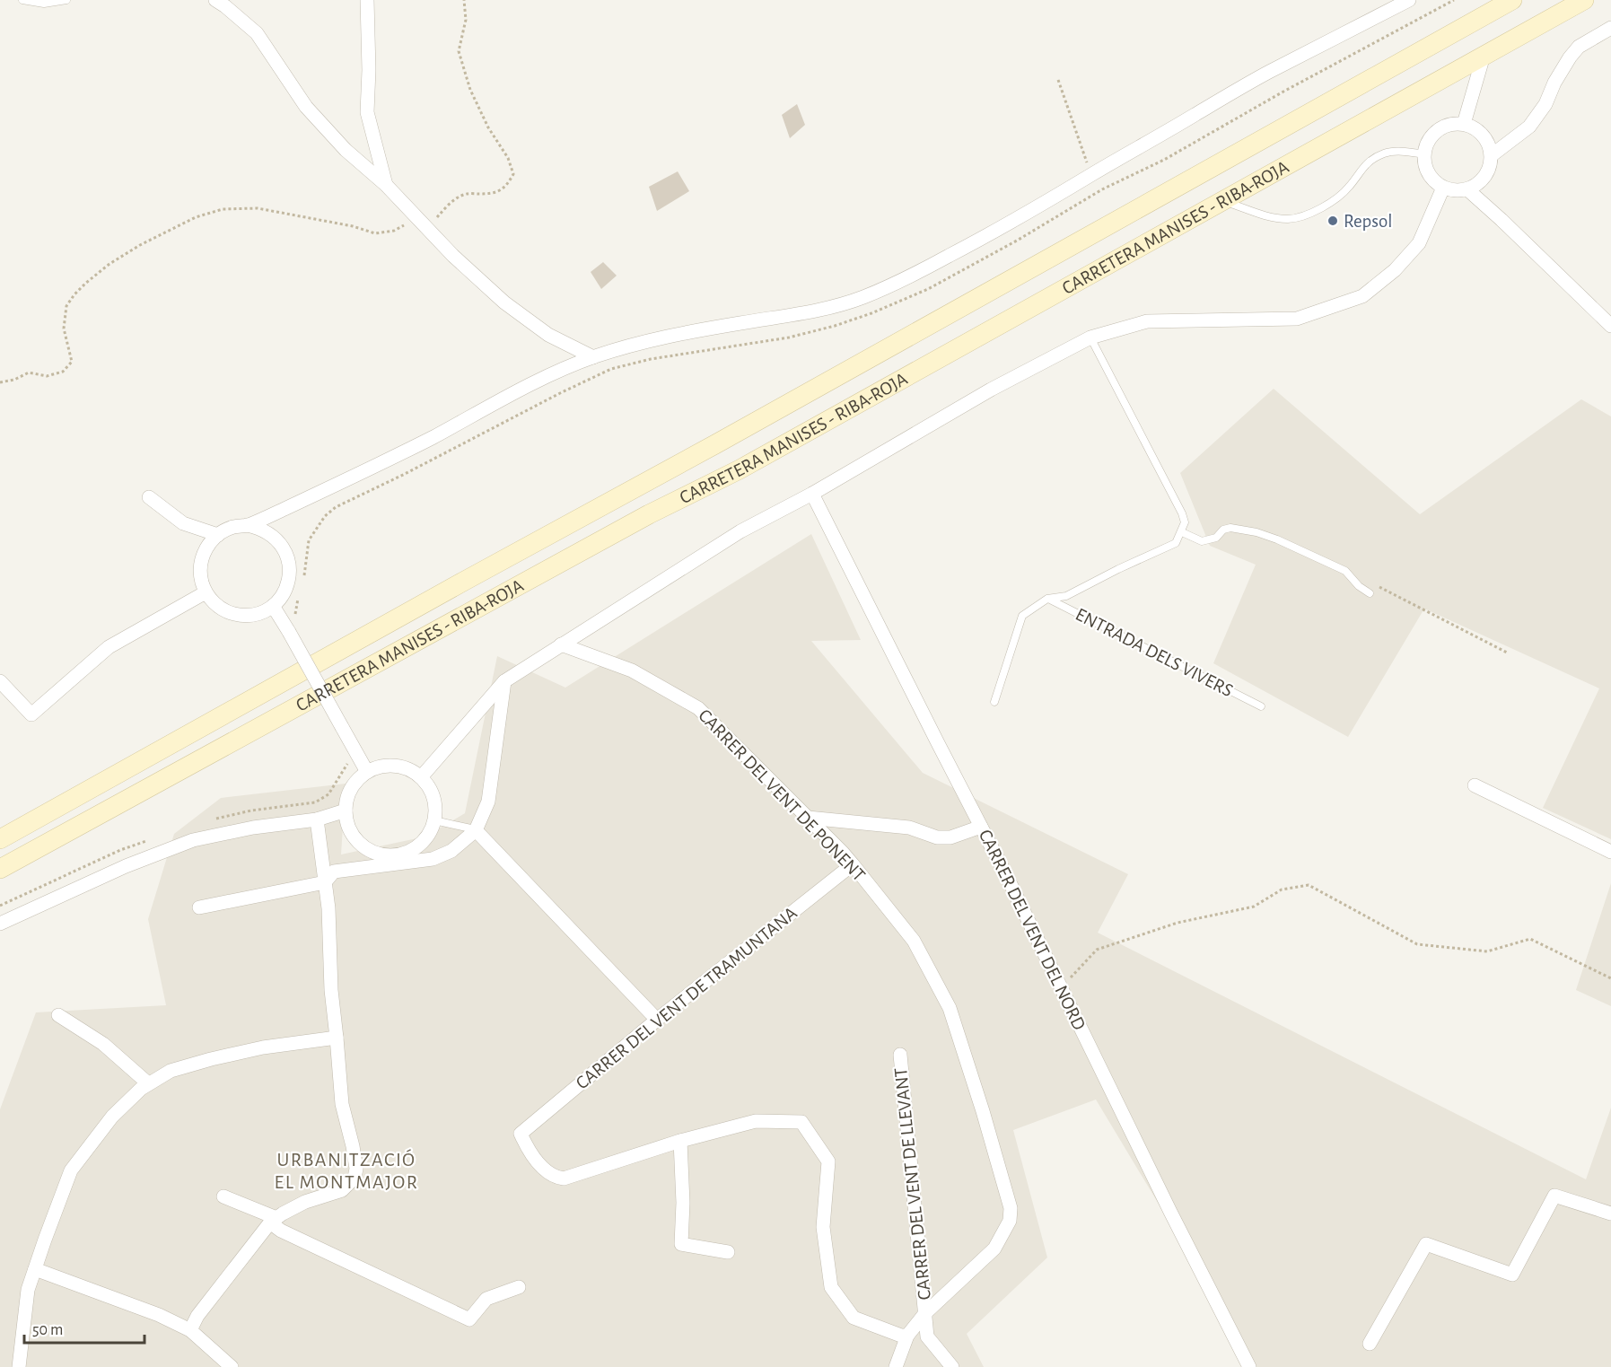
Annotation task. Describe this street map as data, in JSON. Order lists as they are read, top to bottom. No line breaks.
{"streets":{"main road":["CARRETERA MANISES - RIBA-ROJA"],"street":["CARRER DEL VENT DE PONENT","CARRER DEL VENT DEL NORD","CARRER DEL VENT DE TRAMUNTANA","CARRER DEL VENT DE LLEVANT"],"lane":["ENTRADA DELS VIVERS"]},"crossings":[["CARRER DEL VENT DE PONENT","CARRER DEL VENT DE TRAMUNTANA"],["CARRER DEL VENT DE PONENT","CARRER DEL VENT DE LLEVANT"]],"districts":["URBANITZACIÓ EL MONTMAJOR"],"places":["Repsol"],"scale_bar":"50 m"}
